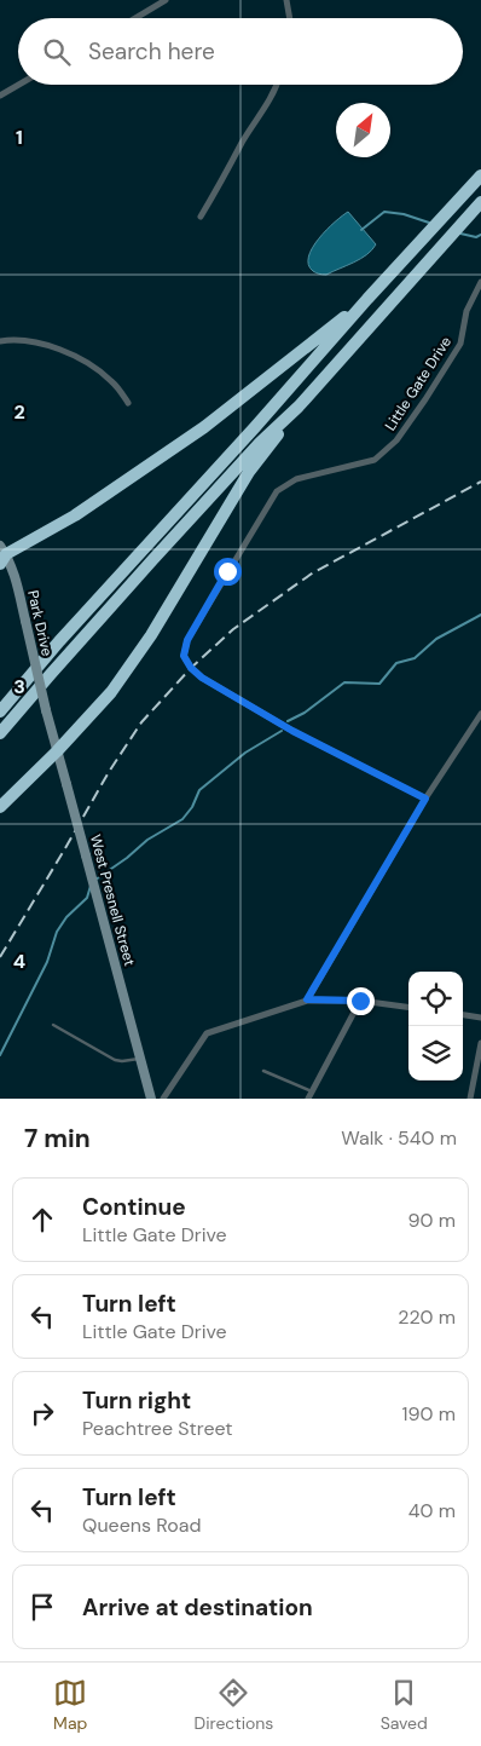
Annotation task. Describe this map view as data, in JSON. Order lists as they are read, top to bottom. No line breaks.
{"streets":{"main road":["Park Drive","West Presnell Street"],"street":["Little Gate Drive"]},"crossings":[["Park Drive","West Presnell Street"]],"north":"top right","page":{"search":"Search here","heading":["7 min","Walk · 540 m"],"list":[["Continue","Little Gate Drive","90 m"],["Turn left","Little Gate Drive","220 m"],["Turn right","Peachtree Street","190 m"],["Turn left","Queens Road","40 m"],"Arrive at destination"],"nav":["Map","Directions","Saved"]},"grid":{"rows":["1","2","3","4"]}}
